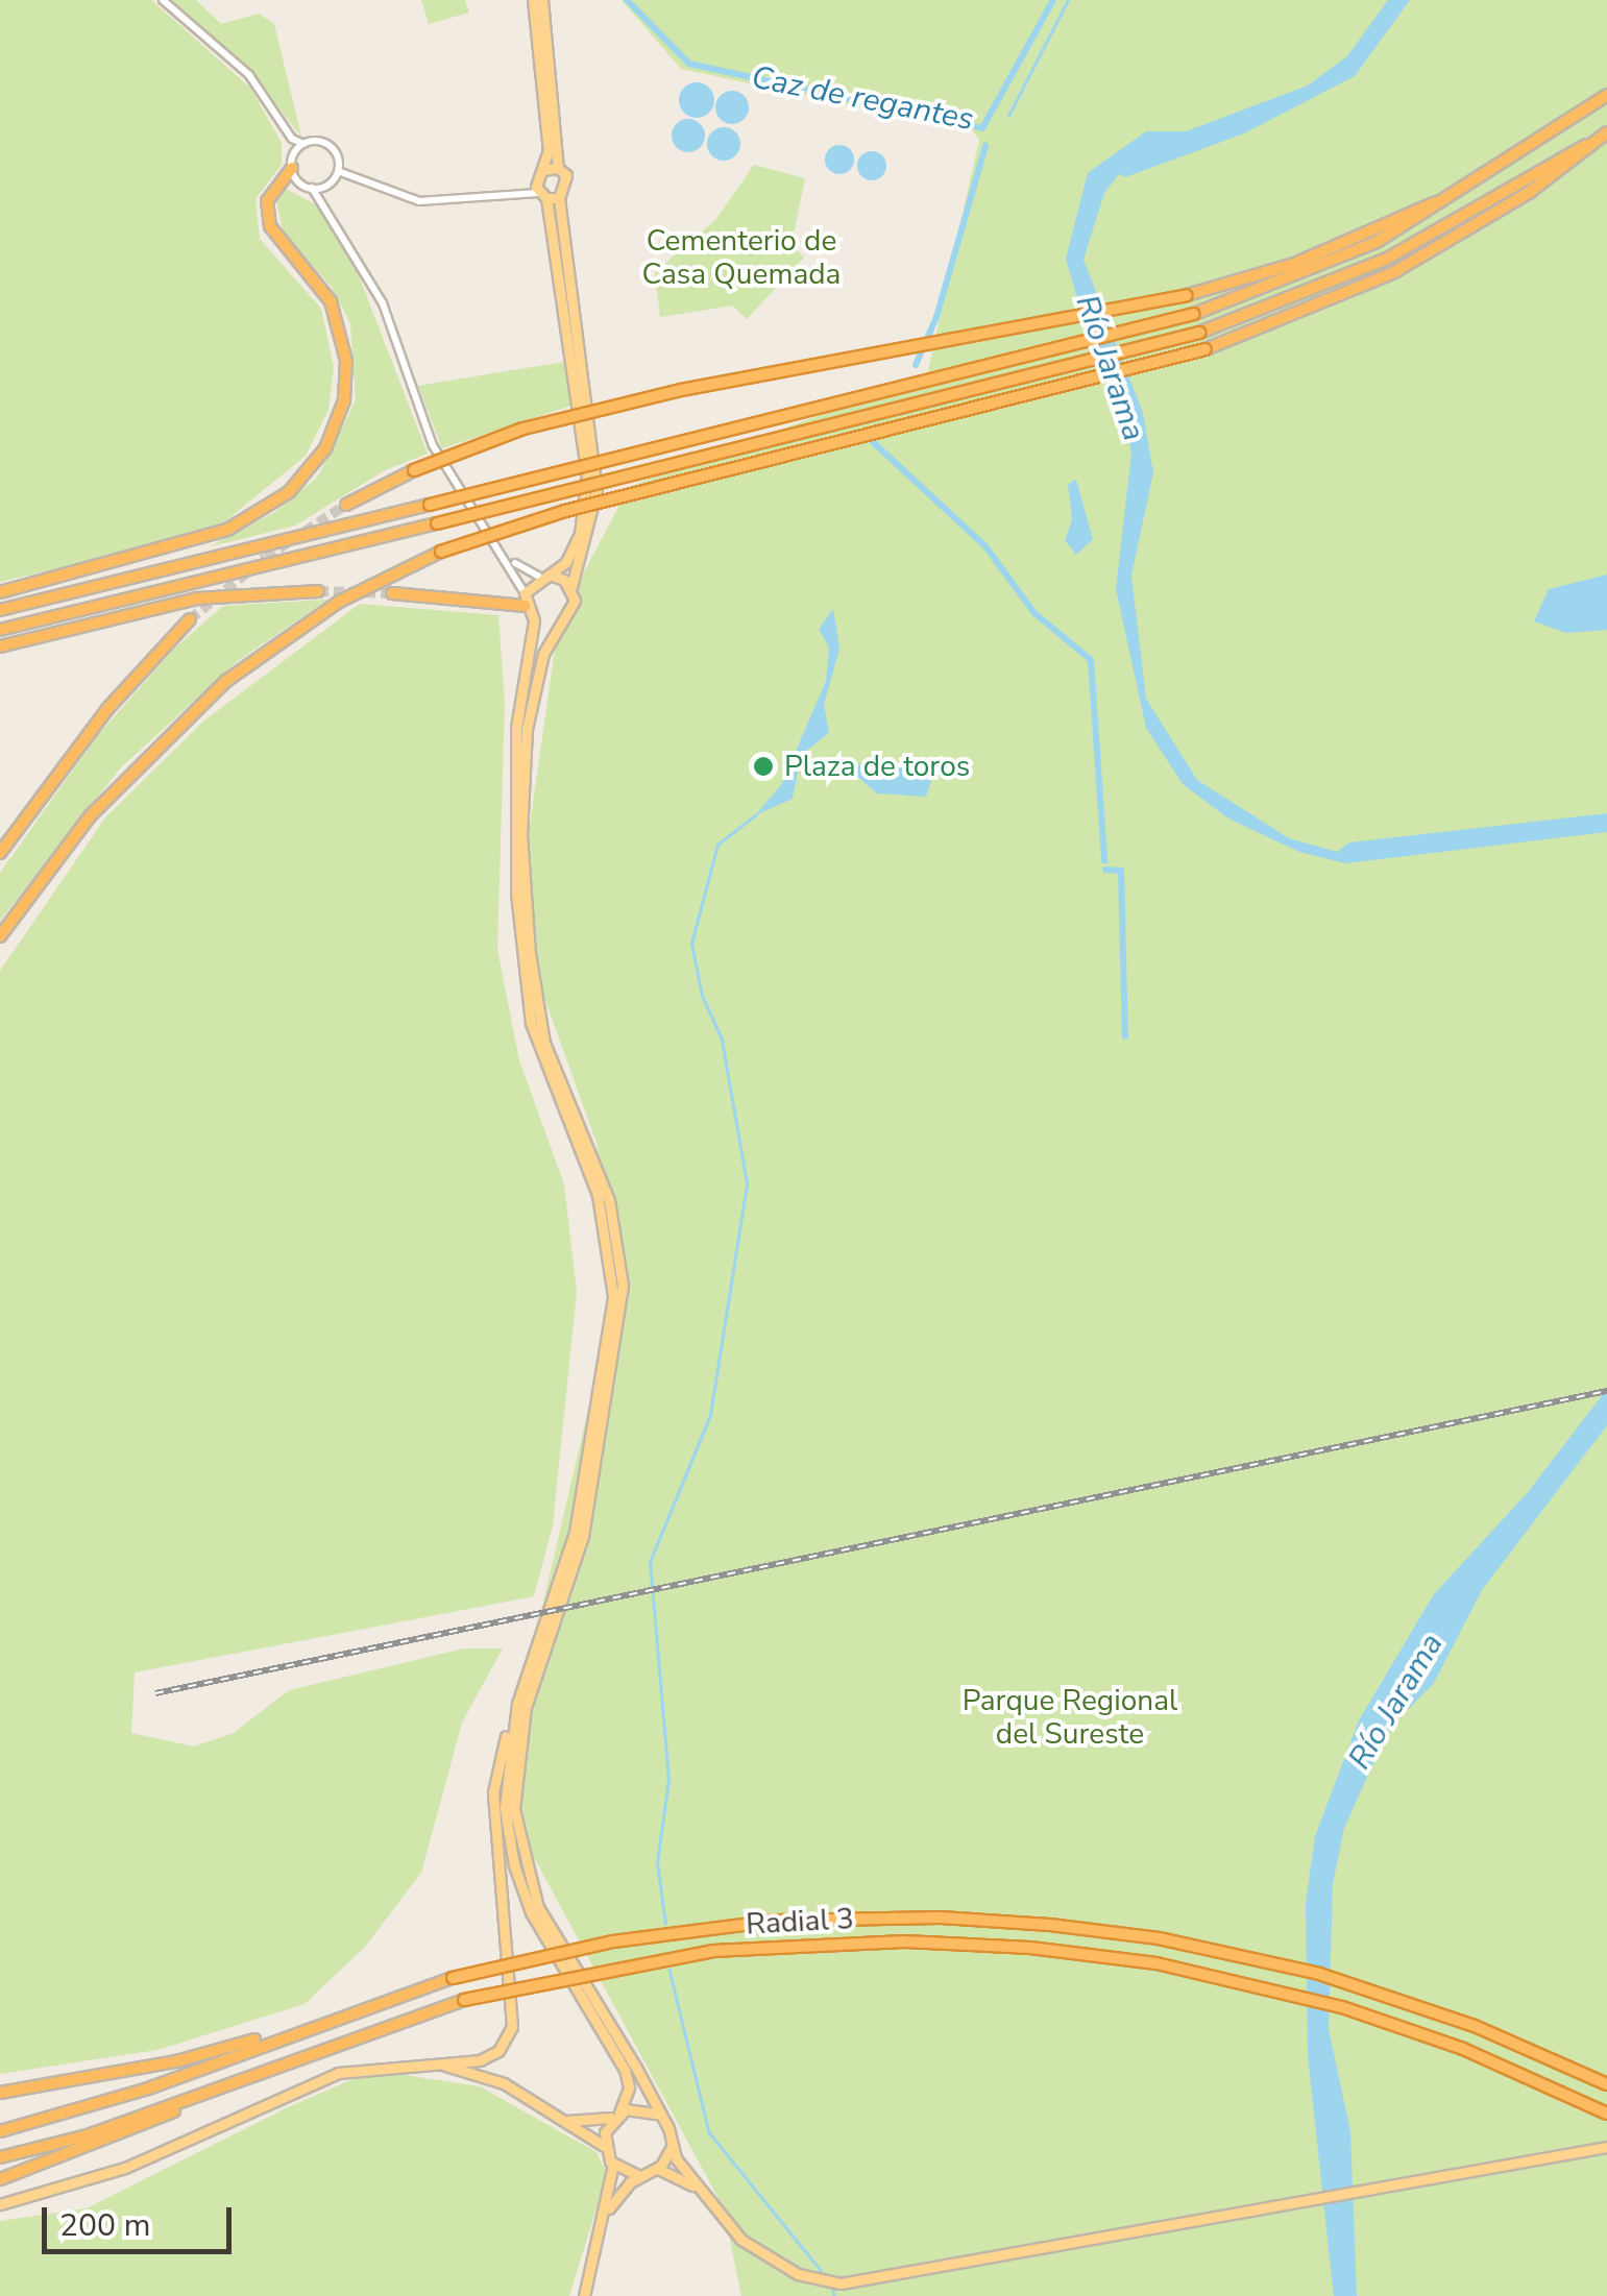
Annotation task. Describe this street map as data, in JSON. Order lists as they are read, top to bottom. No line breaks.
{"streets":{"highway":["Radial 3"]},"water":["Caz de regantes","Río Jarama"],"parks":["Cementerio de Casa Quemada","Parque Regional del Sureste"],"places":["Plaza de toros"],"scale_bar":"200 m"}
